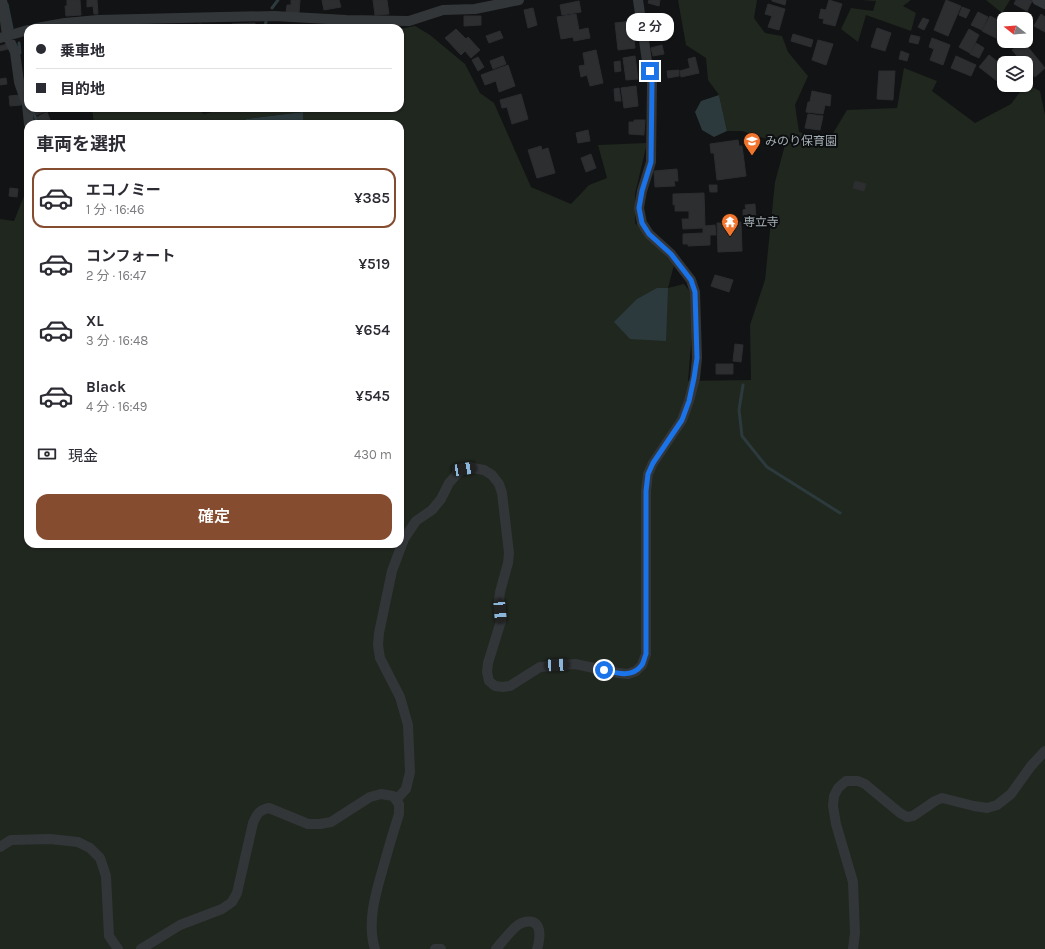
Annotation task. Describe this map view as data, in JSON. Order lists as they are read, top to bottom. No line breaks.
{"places":{"school or university":["みのり保育園"],"temple":["専立寺"]},"north":"left","page":{"bubble":"2 分","banner":["乗車地","目的地"],"heading":"車両を選択","list":[{"name":"エコノミー","note":"1 分 · 16:46","value":"¥385"},{"name":"コンフォート","note":"2 分 · 16:47","value":"¥519"},{"name":"XL","note":"3 分 · 16:48","value":"¥654"},{"name":"Black","note":"4 分 · 16:49","value":"¥545"}],"pay":["現金","430 m"],"buttons":"確定"}}
